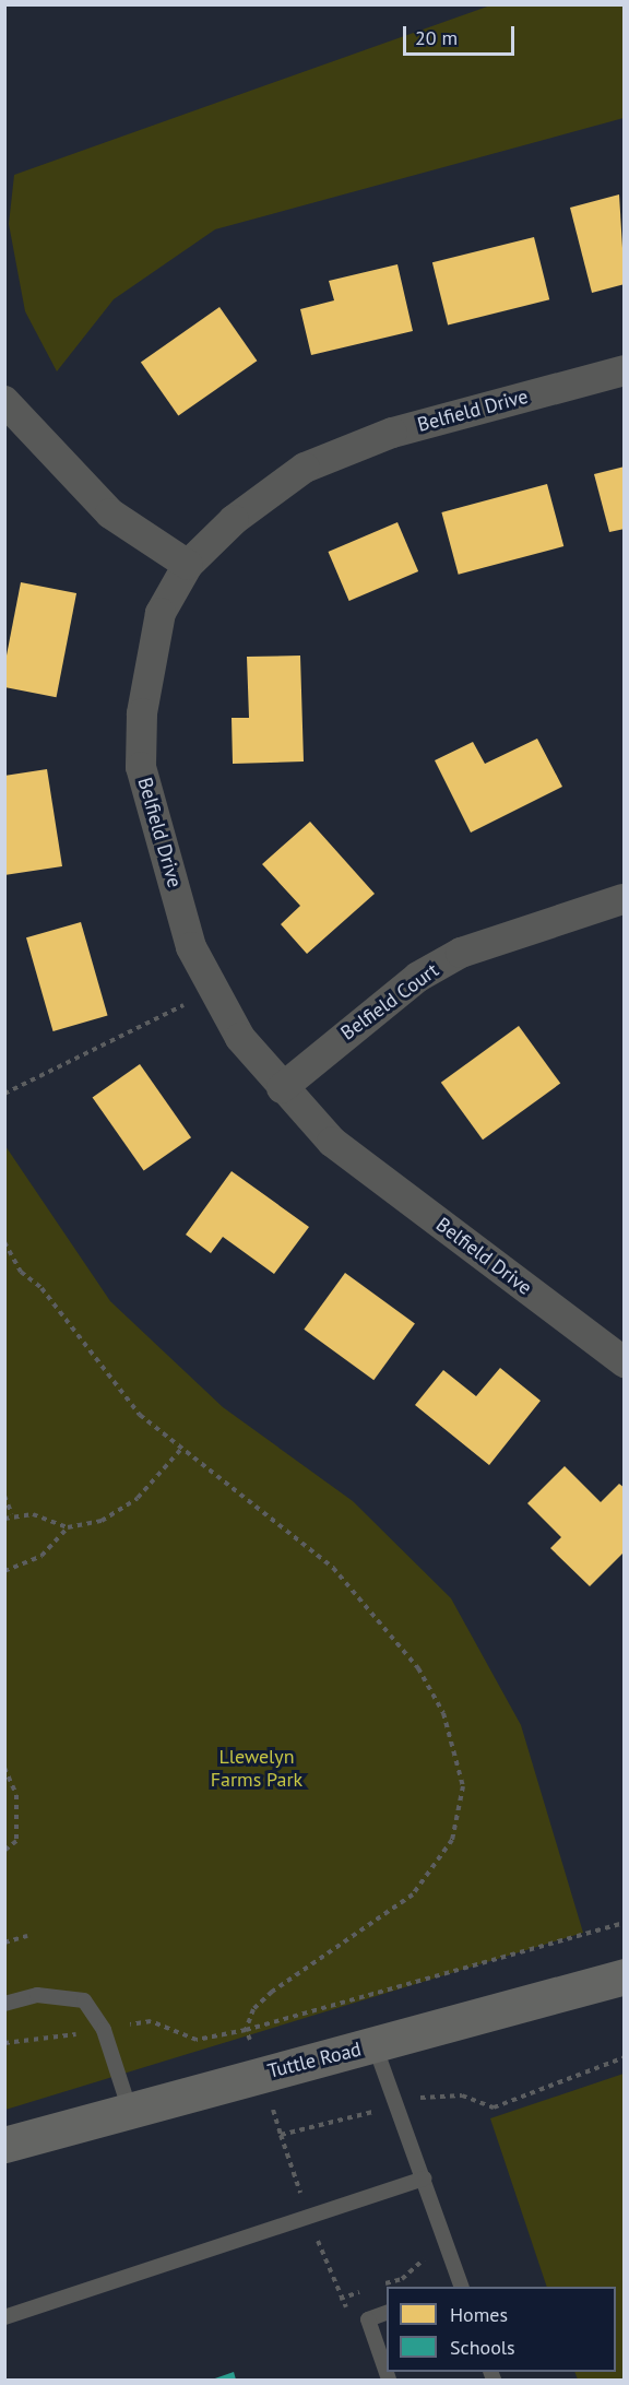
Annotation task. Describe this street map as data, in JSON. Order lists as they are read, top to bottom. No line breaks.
{"streets":{"main road":["Tuttle Road"],"street":["Belfield Drive","Belfield Court"]},"crossings":[["Belfield Drive","Belfield Court"]],"parks":["Llewelyn Farms Park"],"legend":["Homes","Schools"],"scale_bar":"20 m"}
